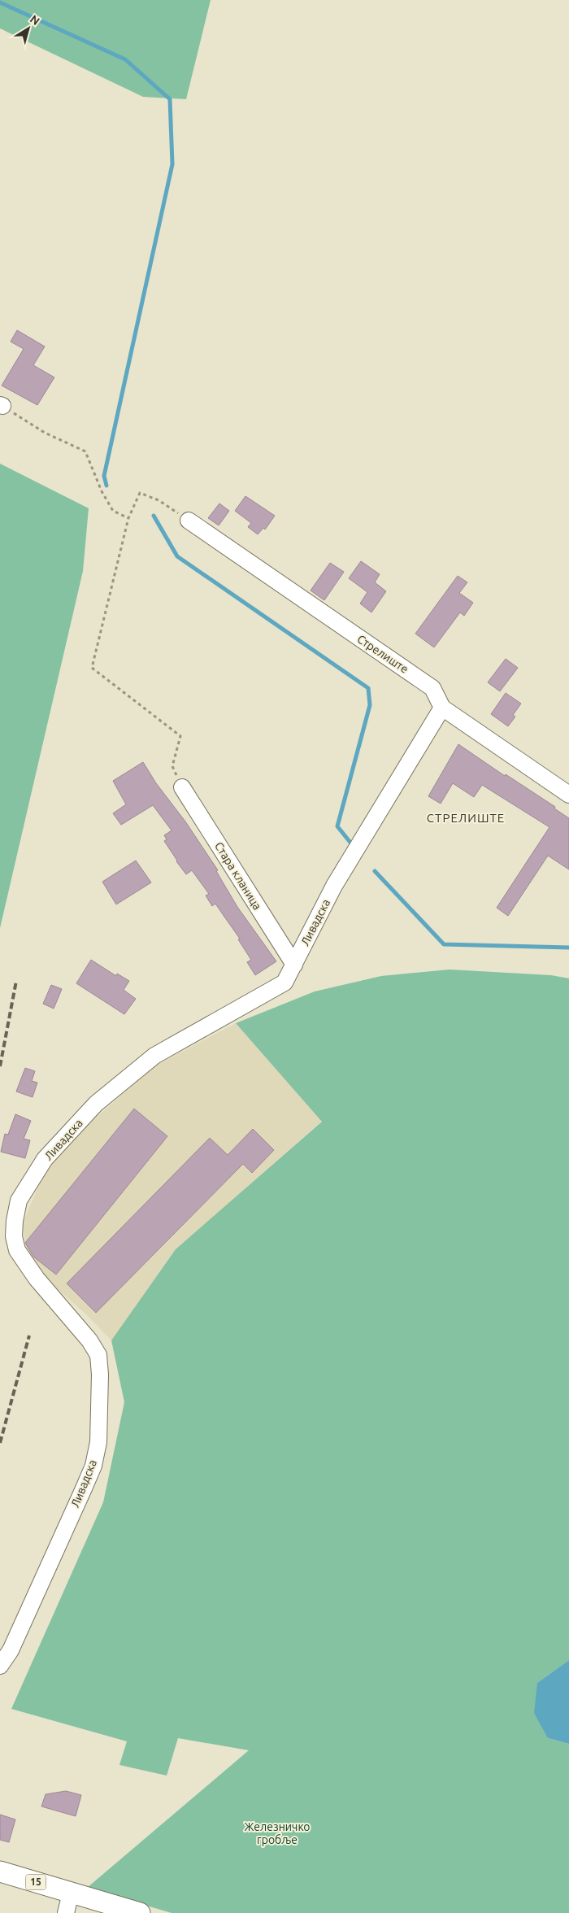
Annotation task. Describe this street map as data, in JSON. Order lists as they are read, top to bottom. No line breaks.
{"streets":{"main road":["15"],"street":["Стрелиште","Стара кланица","Ливадска"]},"crossings":[["Стрелиште","Ливадска"],["Стара кланица","Ливадска"]],"districts":["СТРЕЛИШТЕ"],"parks":["Железничко гробље"],"north":"top right"}
